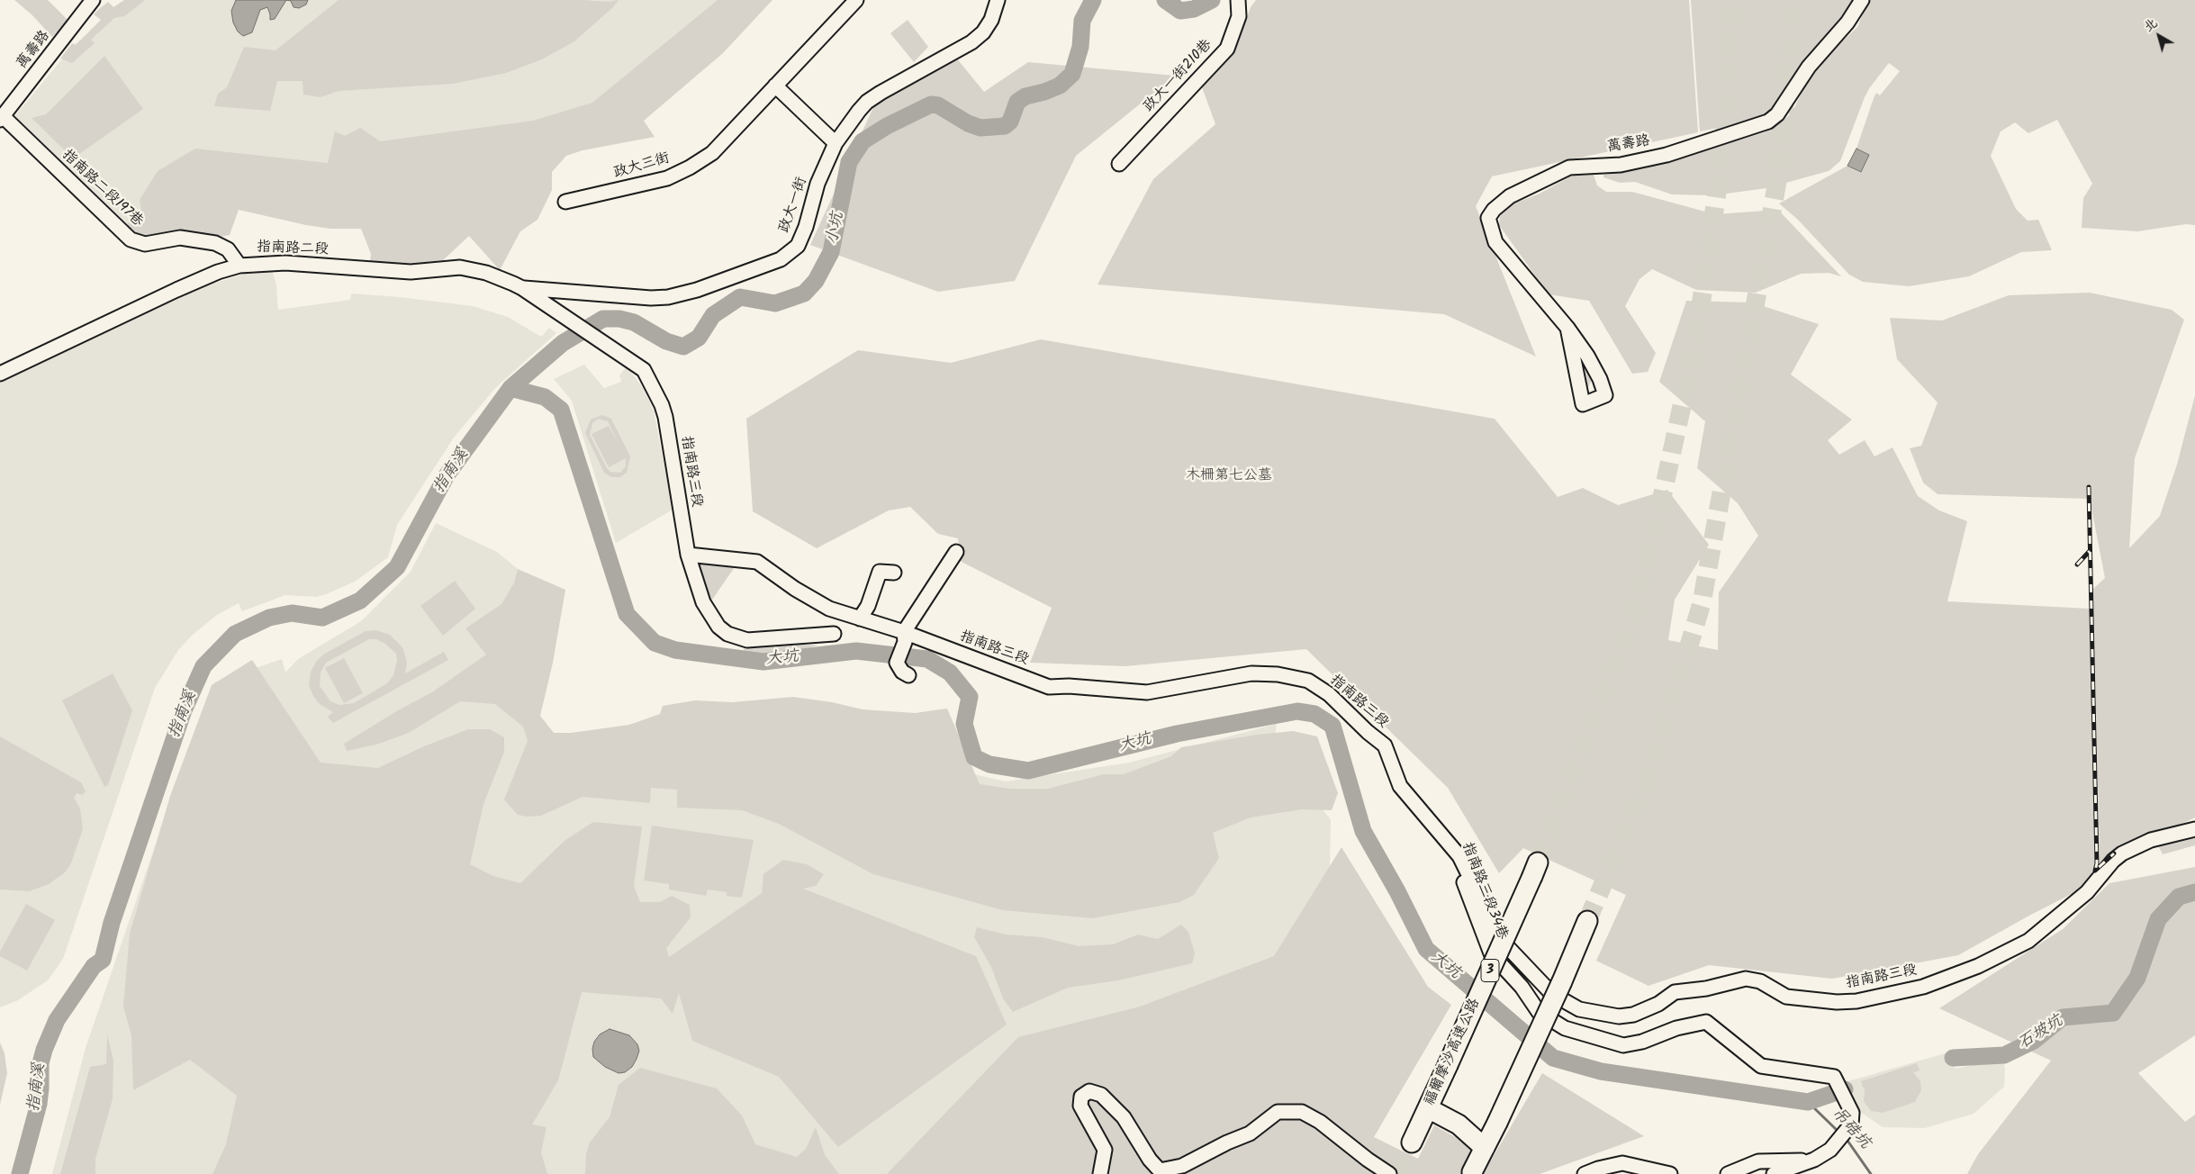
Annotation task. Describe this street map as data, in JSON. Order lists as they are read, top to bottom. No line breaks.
{"streets":{"highway":["3","福爾摩沙高速公路"],"street":["萬壽路","政大一街210巷","政大三街","指南路二段197巷","政大一街","指南路二段","指南路三段","指南路三段34巷"]},"crossings":[["萬壽路","指南路二段197巷"],["指南路二段197巷","指南路二段"],["政大一街","指南路二段"],["指南路二段","指南路三段"],["指南路三段","指南路三段34巷"]],"water":["小坑","指南溪","大坑","石坡坑","吊硞坑"],"parks":["木柵第七公墓"],"north":"top left"}
